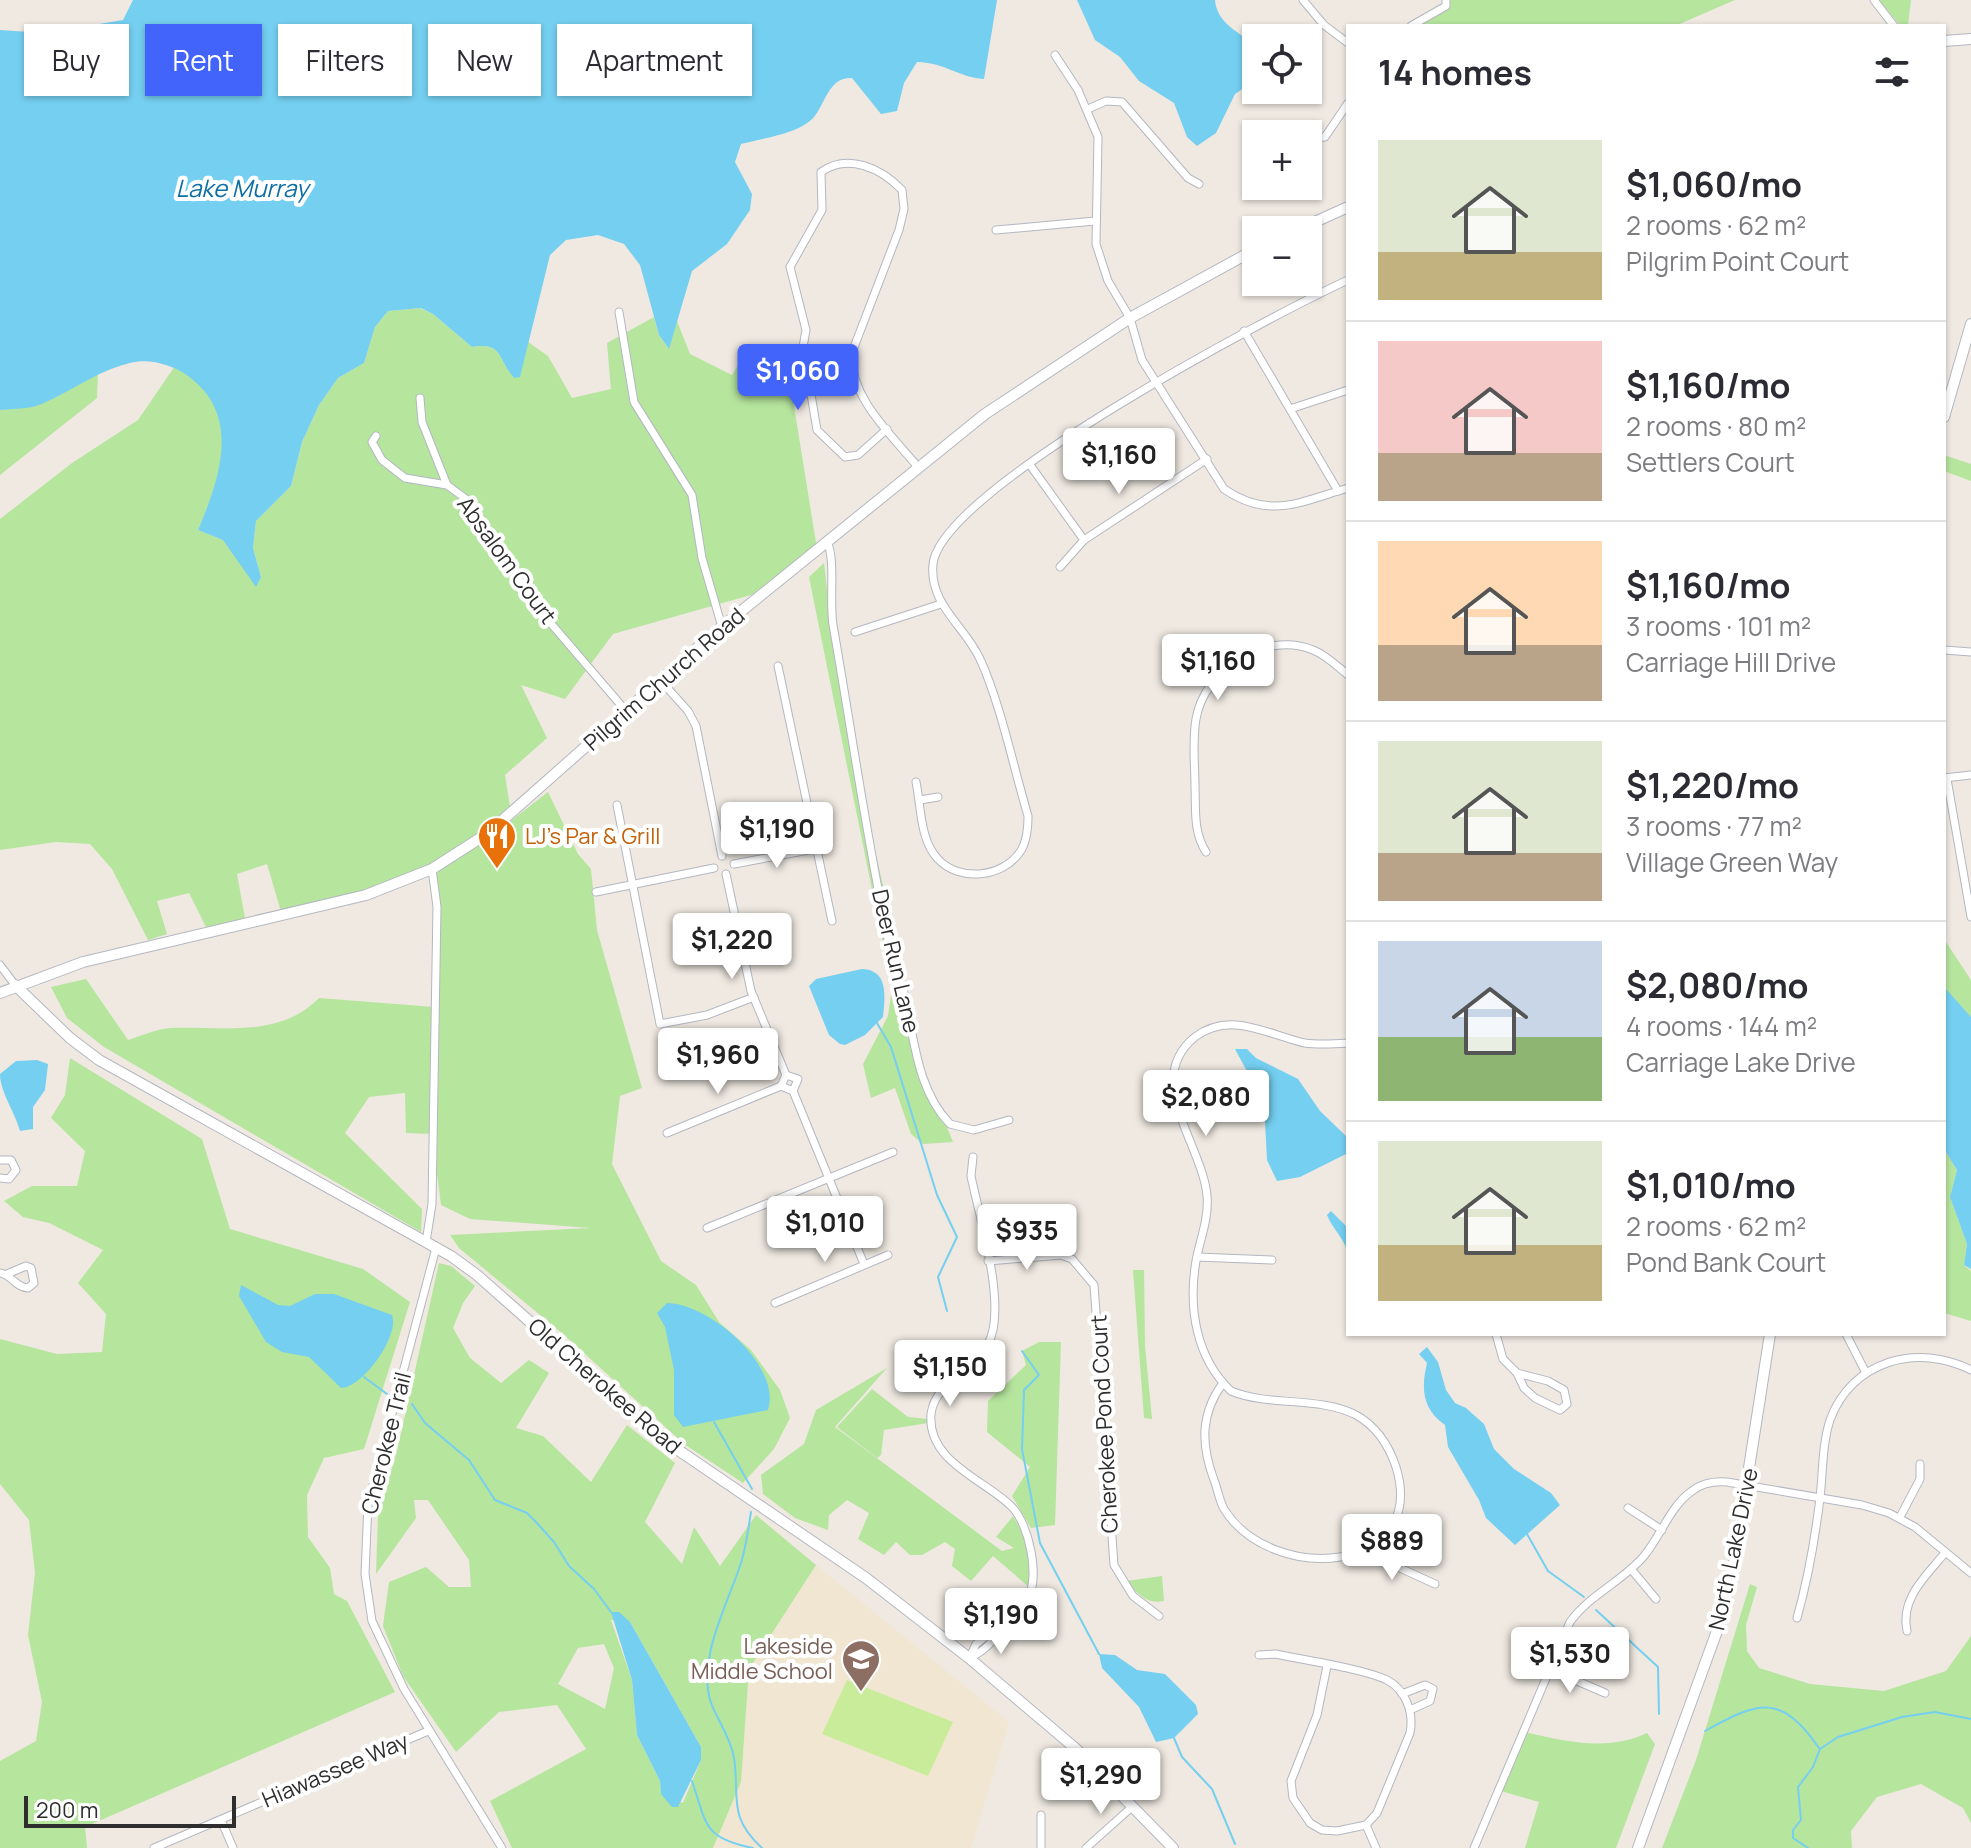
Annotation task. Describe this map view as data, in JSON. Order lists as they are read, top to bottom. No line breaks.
{"streets":{"street":["Absalom Court","Pilgrim Church Road","Deer Run Lane","Old Cherokee Road","Cherokee Pond Court","Cherokee Trail","North Lake Drive","Hiawassee Way"]},"crossings":[["Absalom Court","Pilgrim Church Road"],["Pilgrim Church Road","Deer Run Lane"],["Pilgrim Church Road","Old Cherokee Road"],["Pilgrim Church Road","Cherokee Trail"],["Old Cherokee Road","Cherokee Trail"],["Cherokee Trail","Hiawassee Way"]],"water":["Lake Murray"],"places":{"restaurant":["LJ's Par & Grill"],"school or university":["Lakeside Middle School"]},"scale_bar":"200 m","page":{"map_buttons":["+","−"],"chip":["Buy","Rent","Filters","New","Apartment"],"heading":"14 homes","list":[{"name":"$1,060/mo","note":"2 rooms · 62 m² · Pilgrim Point Court"},{"name":"$1,160/mo","note":"2 rooms · 80 m² · Settlers Court"},{"name":"$1,160/mo","note":"3 rooms · 101 m² · Carriage Hill Drive"},{"name":"$1,220/mo","note":"3 rooms · 77 m² · Village Green Way"},{"name":"$2,080/mo","note":"4 rooms · 144 m² · Carriage Lake Drive"},{"name":"$1,010/mo","note":"2 rooms · 62 m² · Pond Bank Court"}],"price":["$1,060","$1,160","$1,160","$1,190","$1,220","$1,960","$2,080","$1,010","$935","$1,150","$889","$1,190","$1,530","$1,290"],"scale":"200 m"}}
